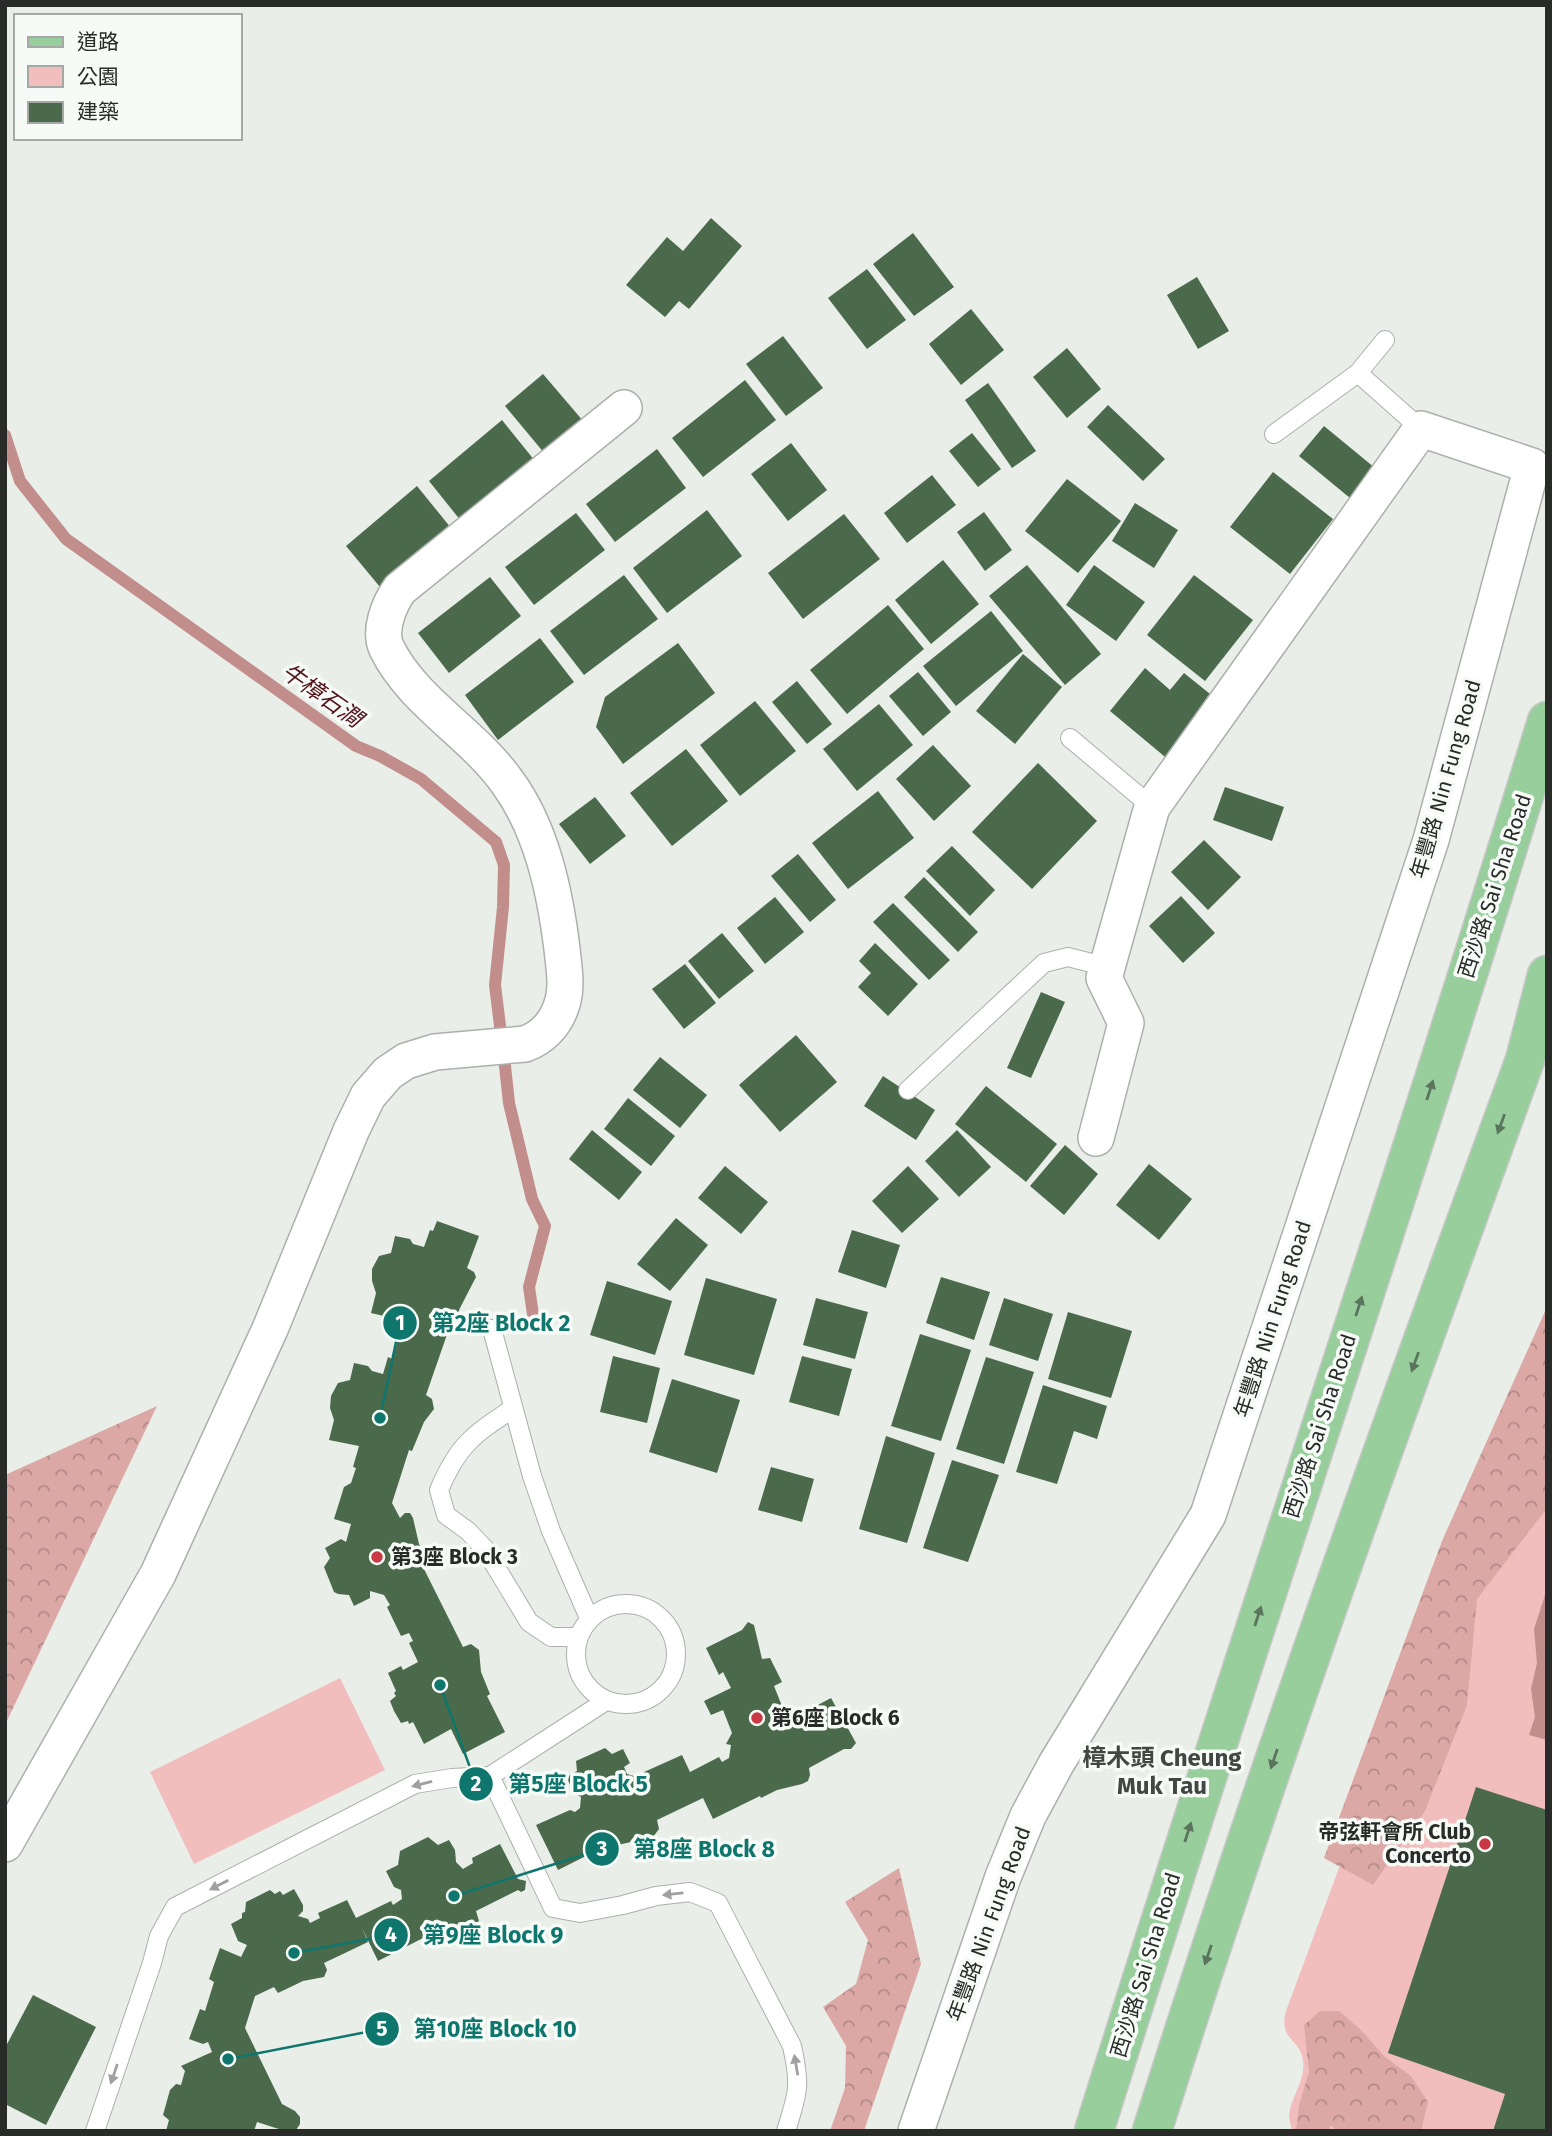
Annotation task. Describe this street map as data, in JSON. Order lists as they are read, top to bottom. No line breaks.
{"streets":{"main road":["西沙路 Sai Sha Road"],"street":["年豐路 Nin Fung Road"]},"districts":["樟木頭 Cheung Muk Tau"],"water":["牛樟石澗"],"places":["第2座 Block 2","第3座 Block 3","第5座 Block 5","第6座 Block 6","帝弦軒會所 Club Concerto","第8座 Block 8","第9座 Block 9","第10座 Block 10"],"legend":["道路","公園","建築"]}
